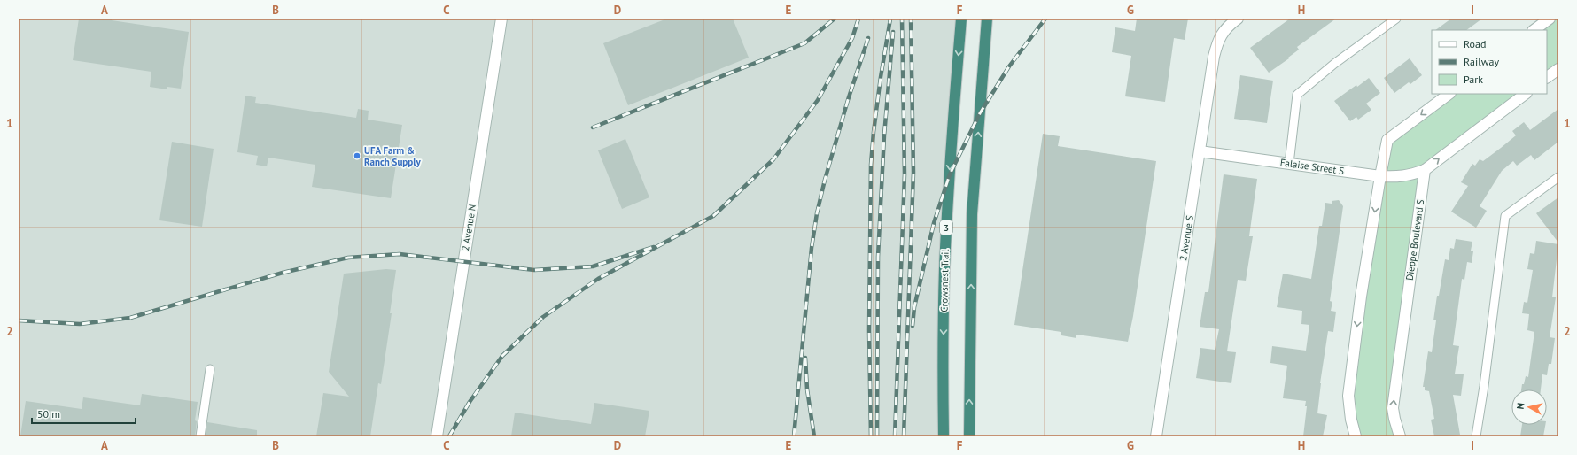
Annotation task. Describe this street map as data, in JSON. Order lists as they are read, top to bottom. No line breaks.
{"streets":{"highway":["3","Crowsnest Trail"],"street":["Falaise Street S","2 Avenue N","2 Avenue S","Dieppe Boulevard S"]},"crossings":[["Falaise Street S","2 Avenue S"],["Falaise Street S","Dieppe Boulevard S"]],"places":["UFA Farm & Ranch Supply"],"legend":["Road","Railway","Park"],"scale_bar":"50 m","north":"left","grid":{"columns":["A","B","C","D","E","F","G","H","I"],"rows":["1","2"]}}
